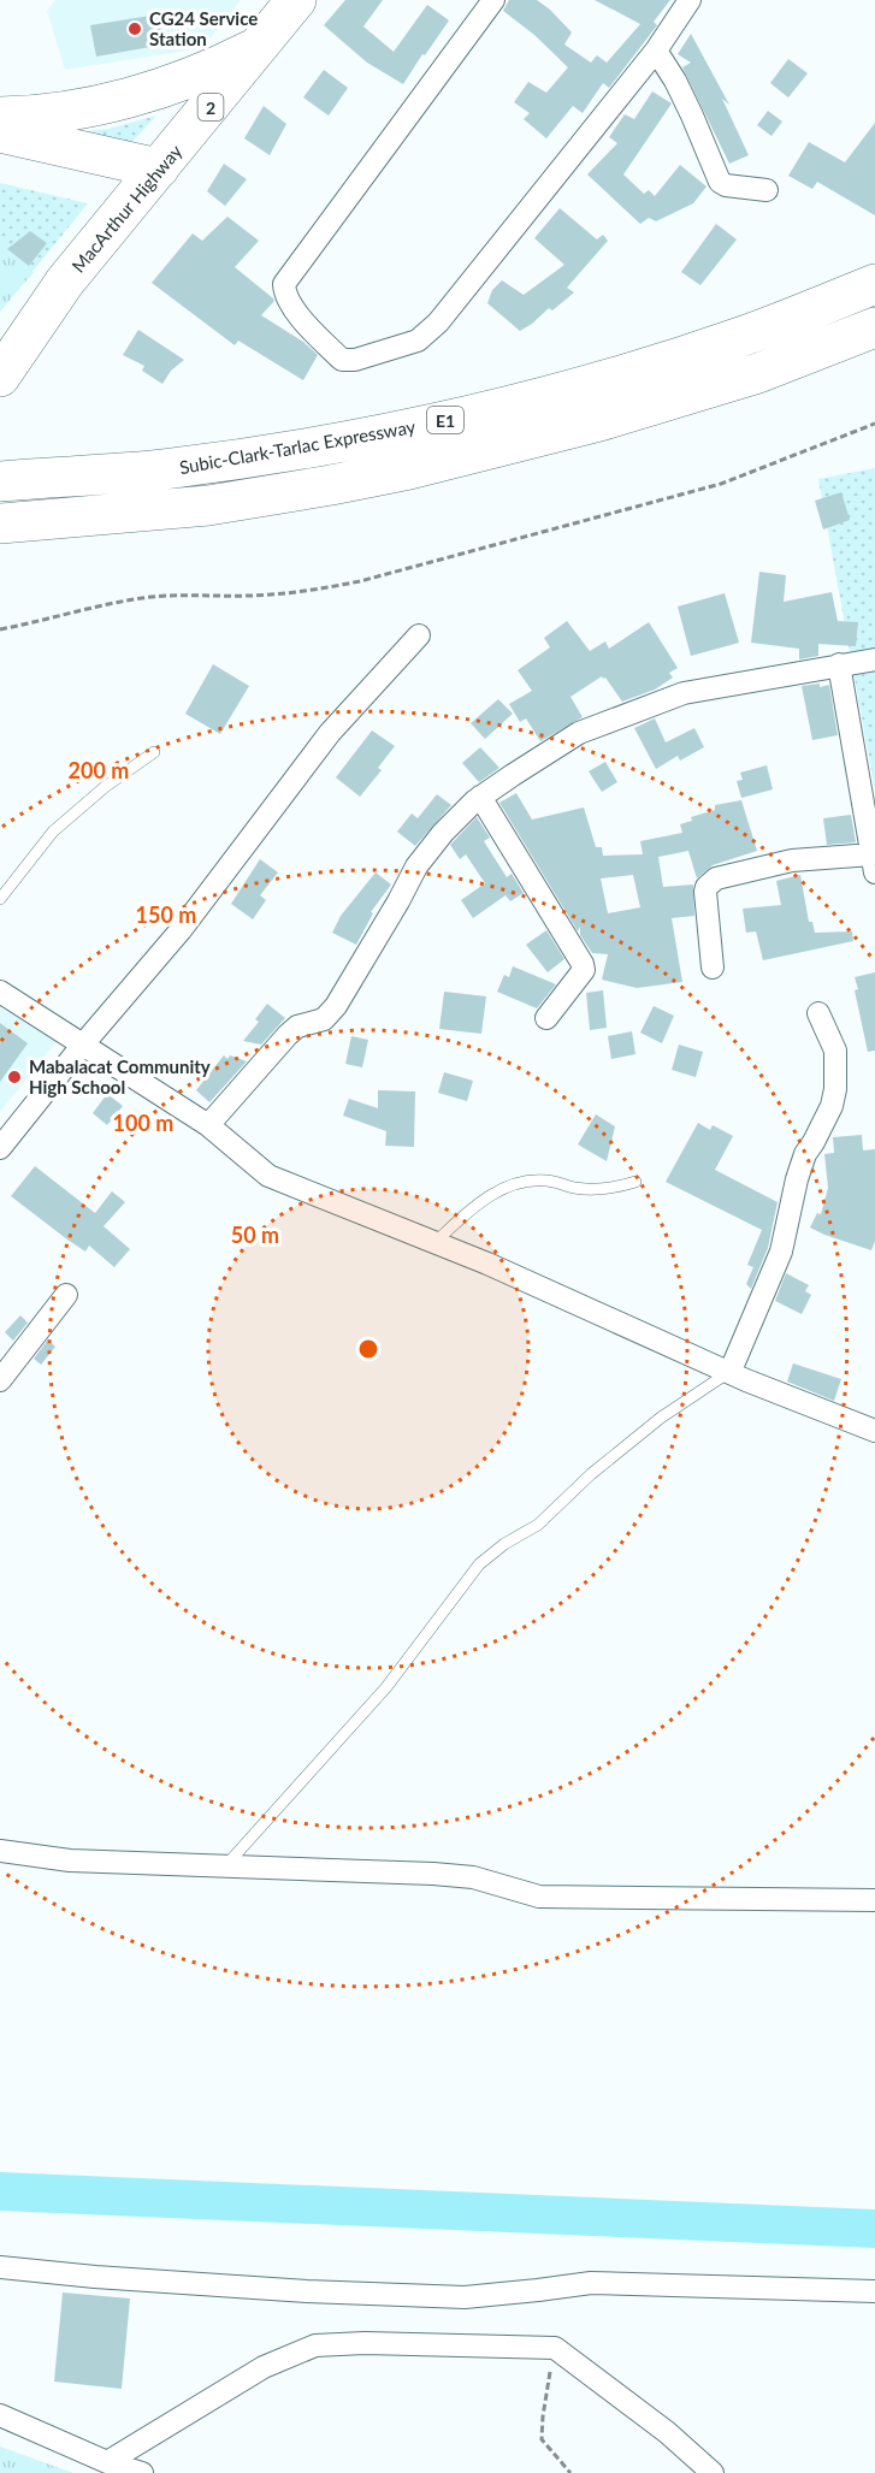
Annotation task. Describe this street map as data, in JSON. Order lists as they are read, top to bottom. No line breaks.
{"streets":{"highway":["2","MacArthur Highway","E1","Subic-Clark-Tarlac Expressway"]},"places":["CG24 Service Station","Mabalacat Community High School"],"rings":["200 m","150 m","100 m","50 m"]}
